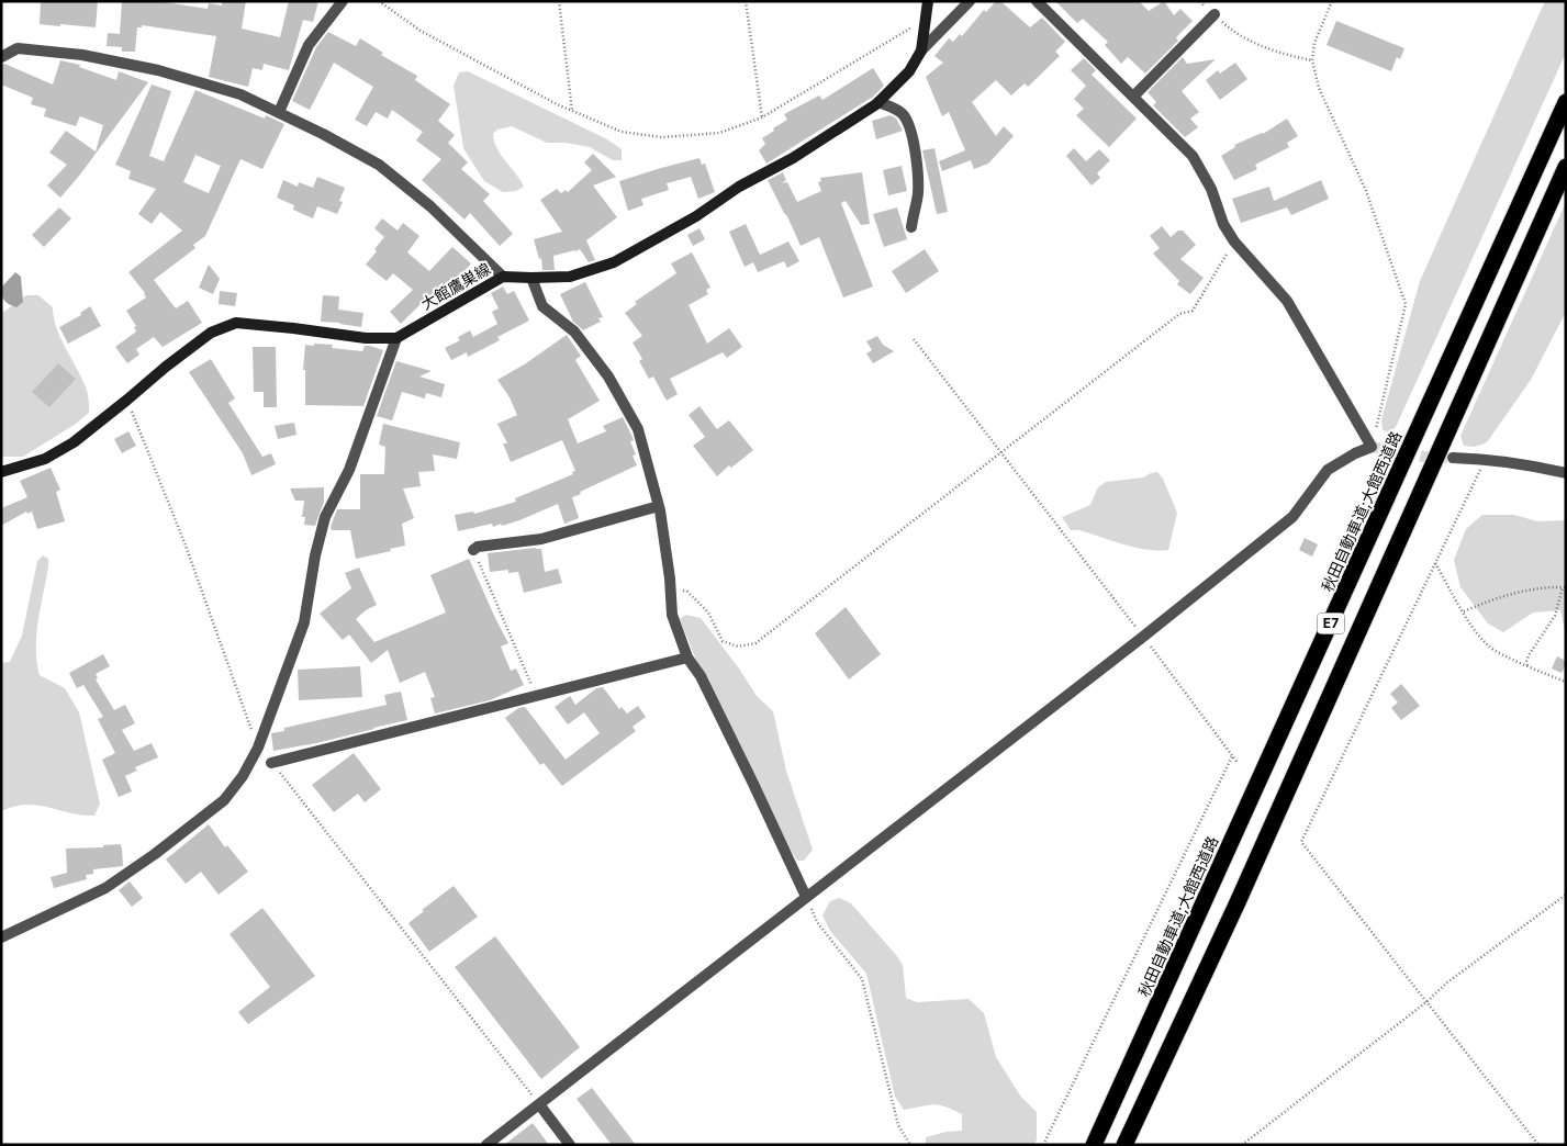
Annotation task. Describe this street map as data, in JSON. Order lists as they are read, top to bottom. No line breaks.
{"streets":{"highway":["秋田自動車道;大館西道路","E7"],"main road":["大館鷹巣線"]}}
